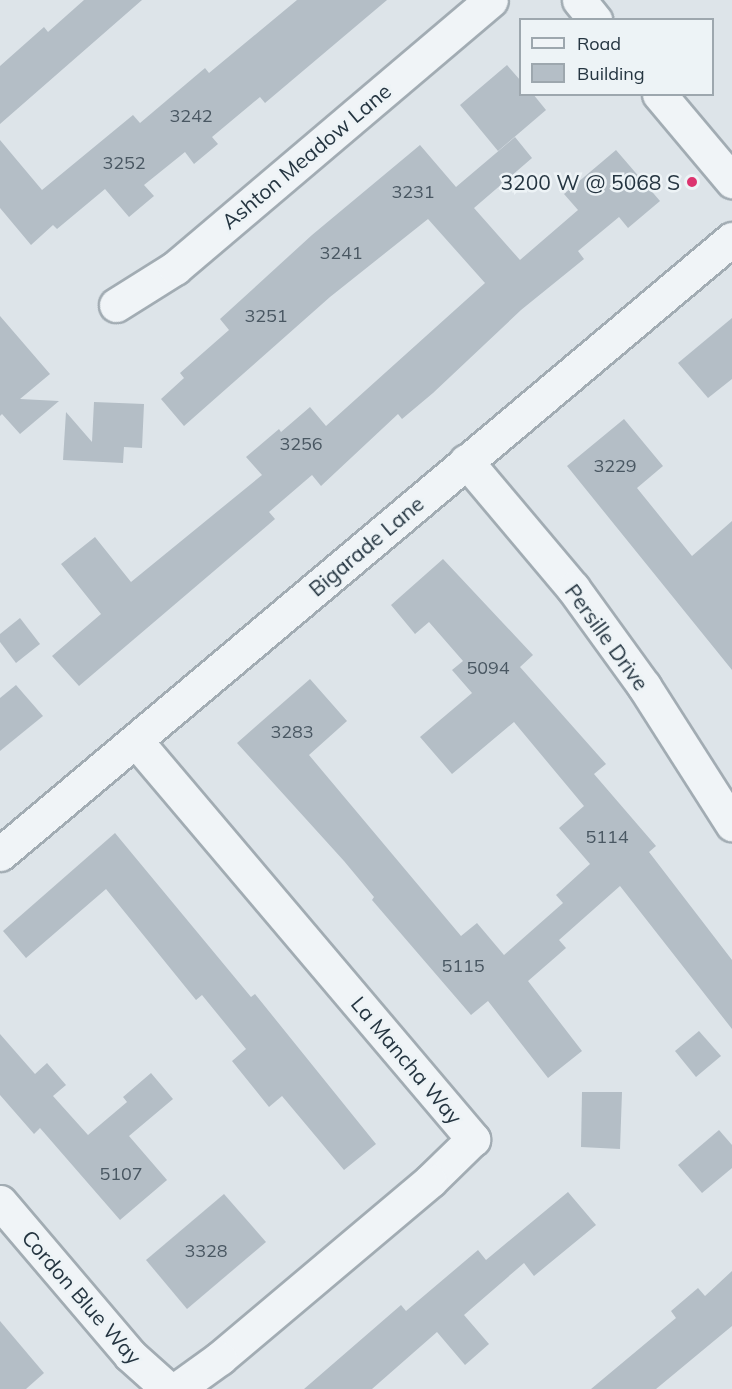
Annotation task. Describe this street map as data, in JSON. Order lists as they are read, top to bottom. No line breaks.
{"streets":{"street":["Ashton Meadow Lane","Bigarade Lane","Persille Drive","La Mancha Way","Cordon Blue Way"]},"crossings":[["Bigarade Lane","Persille Drive"],["Bigarade Lane","La Mancha Way"]],"places":["3200 W @ 5068 S"],"house_numbers":["3242","3252","3231","3241","3251","3256","3229","5094","3283","5114","5115","5107","3328"],"legend":["Road","Building"]}
